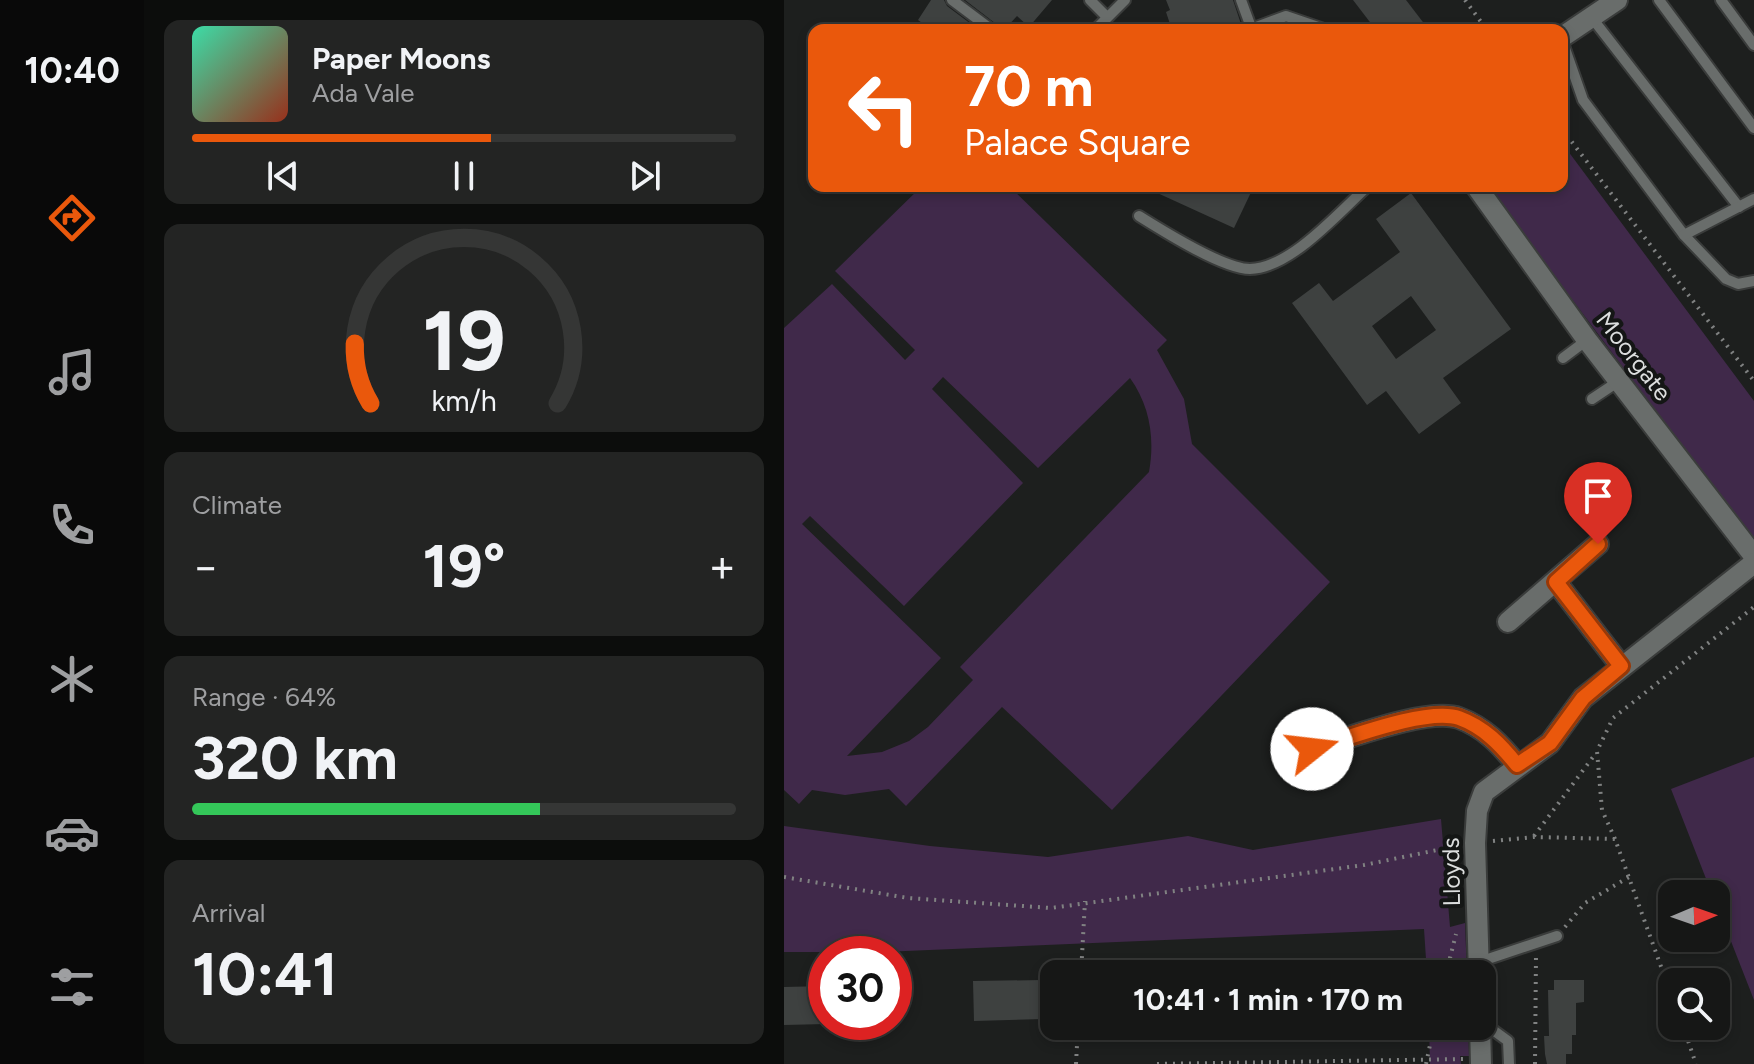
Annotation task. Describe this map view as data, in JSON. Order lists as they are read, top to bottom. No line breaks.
{"streets":{"street":["Moorgate","Lloyds"]},"north":"right","page":{"tabs":"10:40","turn":["70 m","Palace Square"],"song":["Paper Moons","Ada Vale"],"tile":["Climate",["Range · 64%","320 km"],["Arrival","10:41"]],"heat":["−","19°","+"],"limit":"30","trip":"10:41 · 1 min · 170 m","gauge":["19","km/h"]}}
